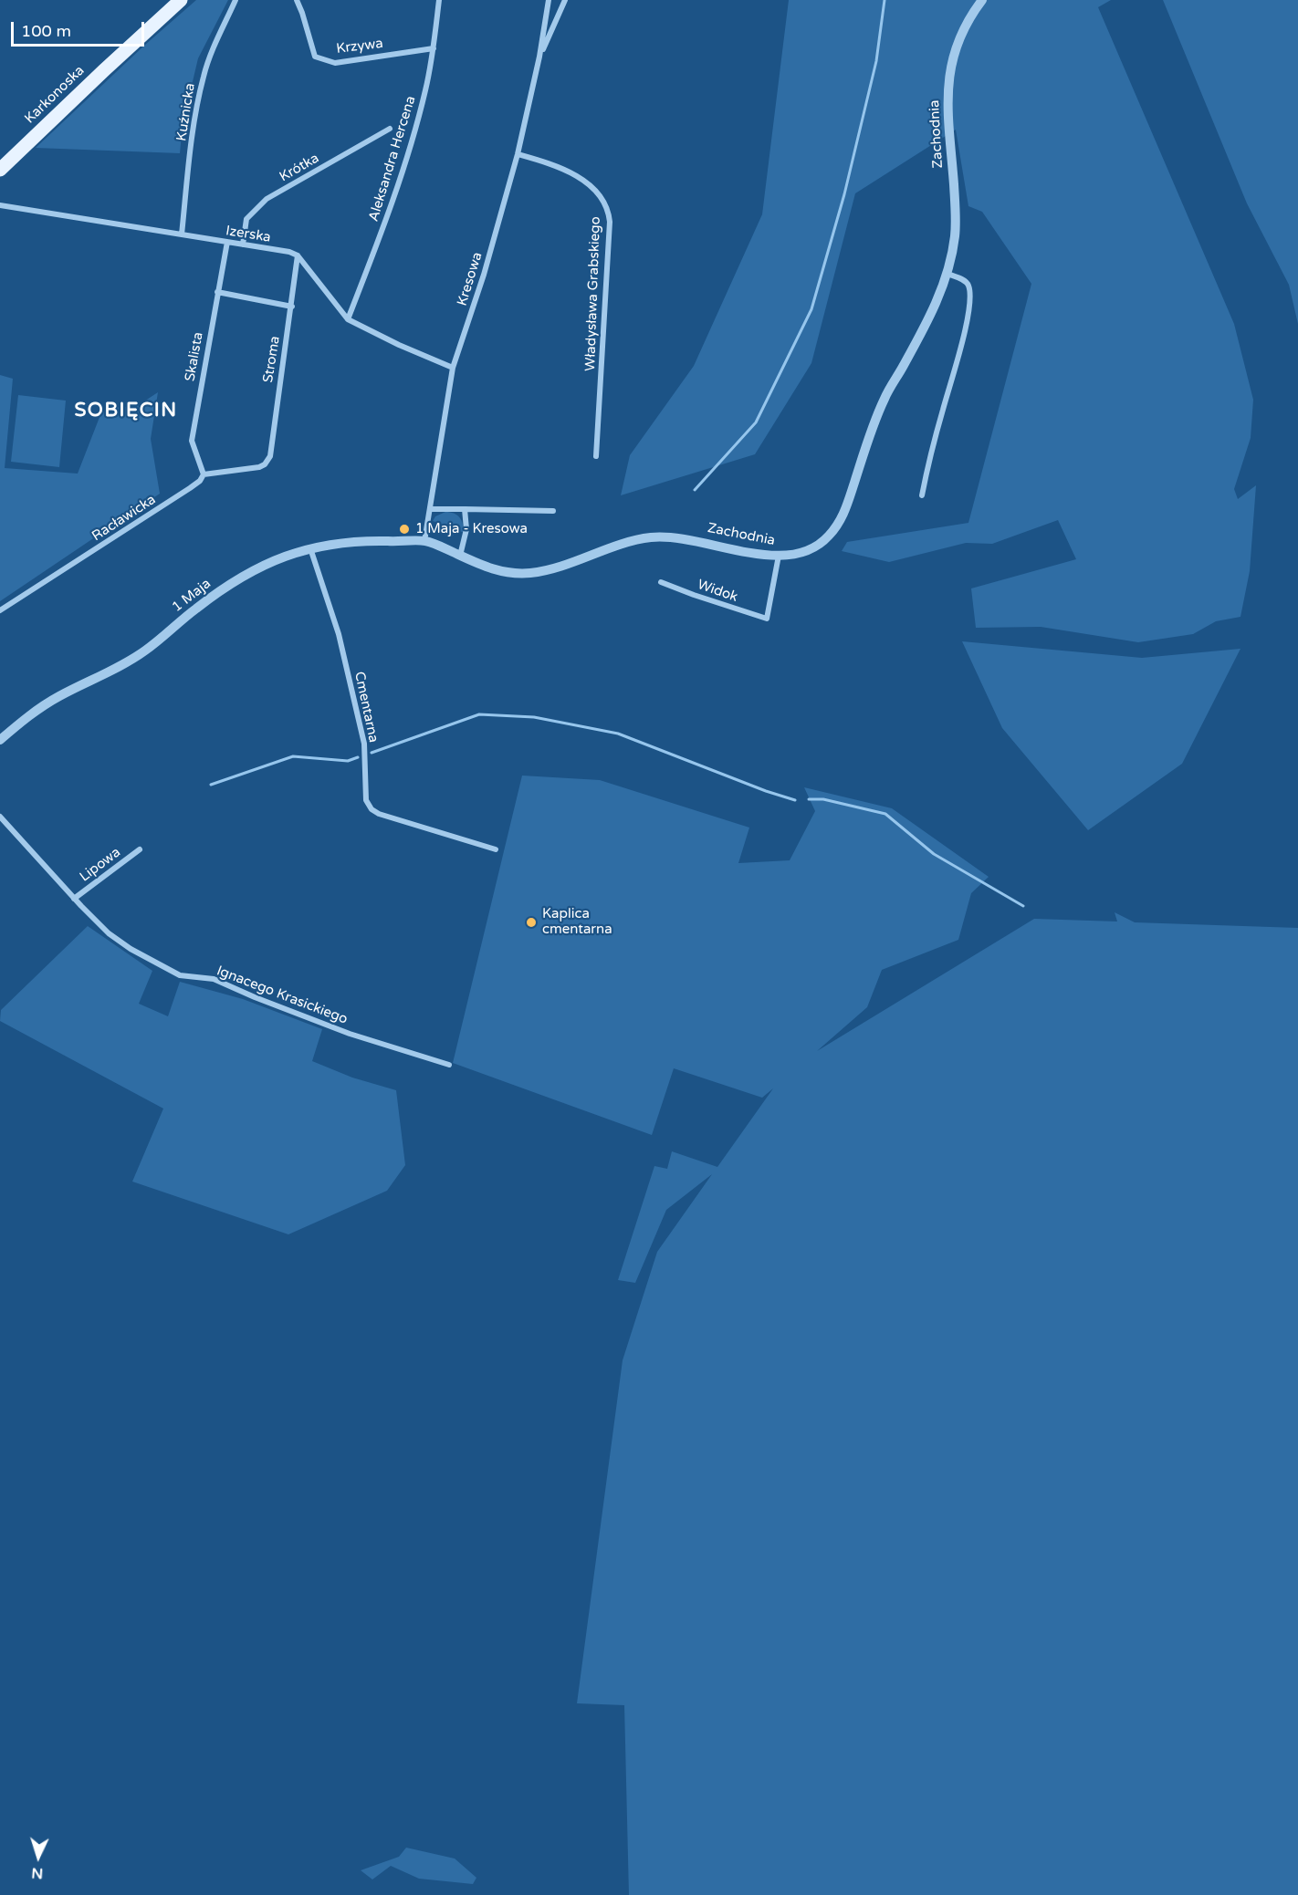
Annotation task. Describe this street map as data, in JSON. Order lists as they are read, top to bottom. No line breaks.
{"streets":{"main road":["Karkonoska"],"street":["Krzywa","Kuźnicka","Zachodnia","Aleksandra Hercena","Krótka","Izerska","Kresowa","Władysława Grabskiego","Skalista","Stroma","Racławicka","Widok","1 Maja","Cmentarna","Lipowa","Ignacego Krasickiego"]},"crossings":[["Krzywa","Aleksandra Hercena"],["Kuźnicka","Izerska"],["Zachodnia","Kresowa"],["Zachodnia","Widok"],["Zachodnia","1 Maja"],["Krótka","Izerska"],["Izerska","Skalista"],["Izerska","Stroma"],["Kresowa","Władysława Grabskiego"],["Kresowa","1 Maja"],["Skalista","Stroma"],["Skalista","Racławicka"],["Stroma","Racławicka"],["1 Maja","Cmentarna"],["Lipowa","Ignacego Krasickiego"]],"districts":["SOBIĘCIN"],"places":["1 Maja - Kresowa","Kaplica cmentarna"],"scale_bar":"100 m","north":"bottom"}
